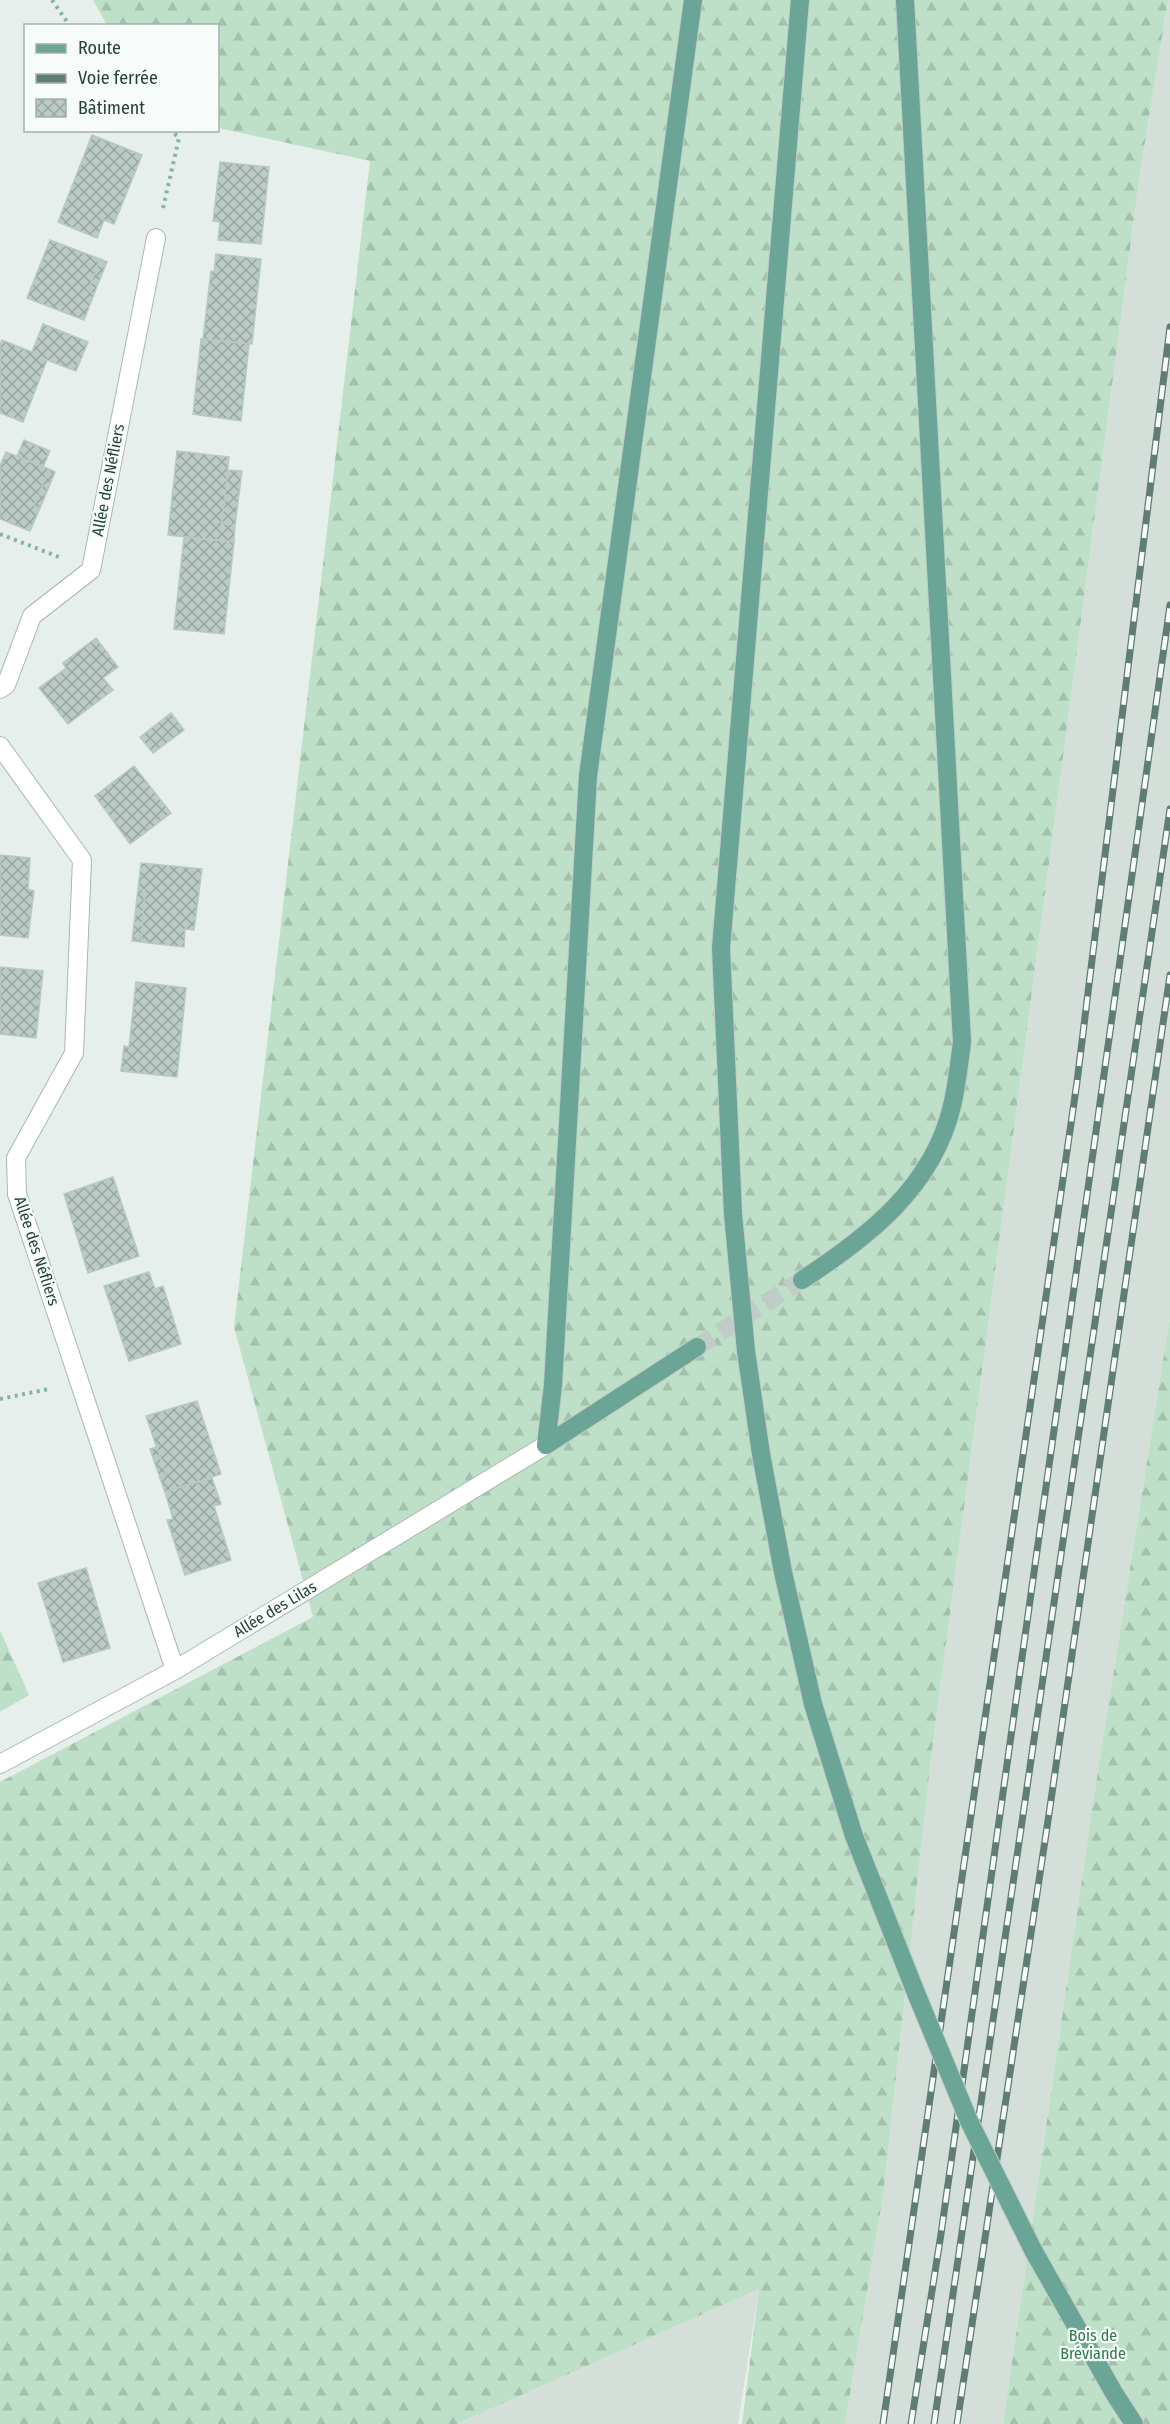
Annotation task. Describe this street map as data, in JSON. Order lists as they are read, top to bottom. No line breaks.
{"streets":{"street":["Allée des Néfliers","Allée des Lilas"]},"crossings":[["Allée des Néfliers","Allée des Lilas"]],"parks":["Bois de Bréviande"],"legend":["Route","Voie ferrée","Bâtiment"]}
